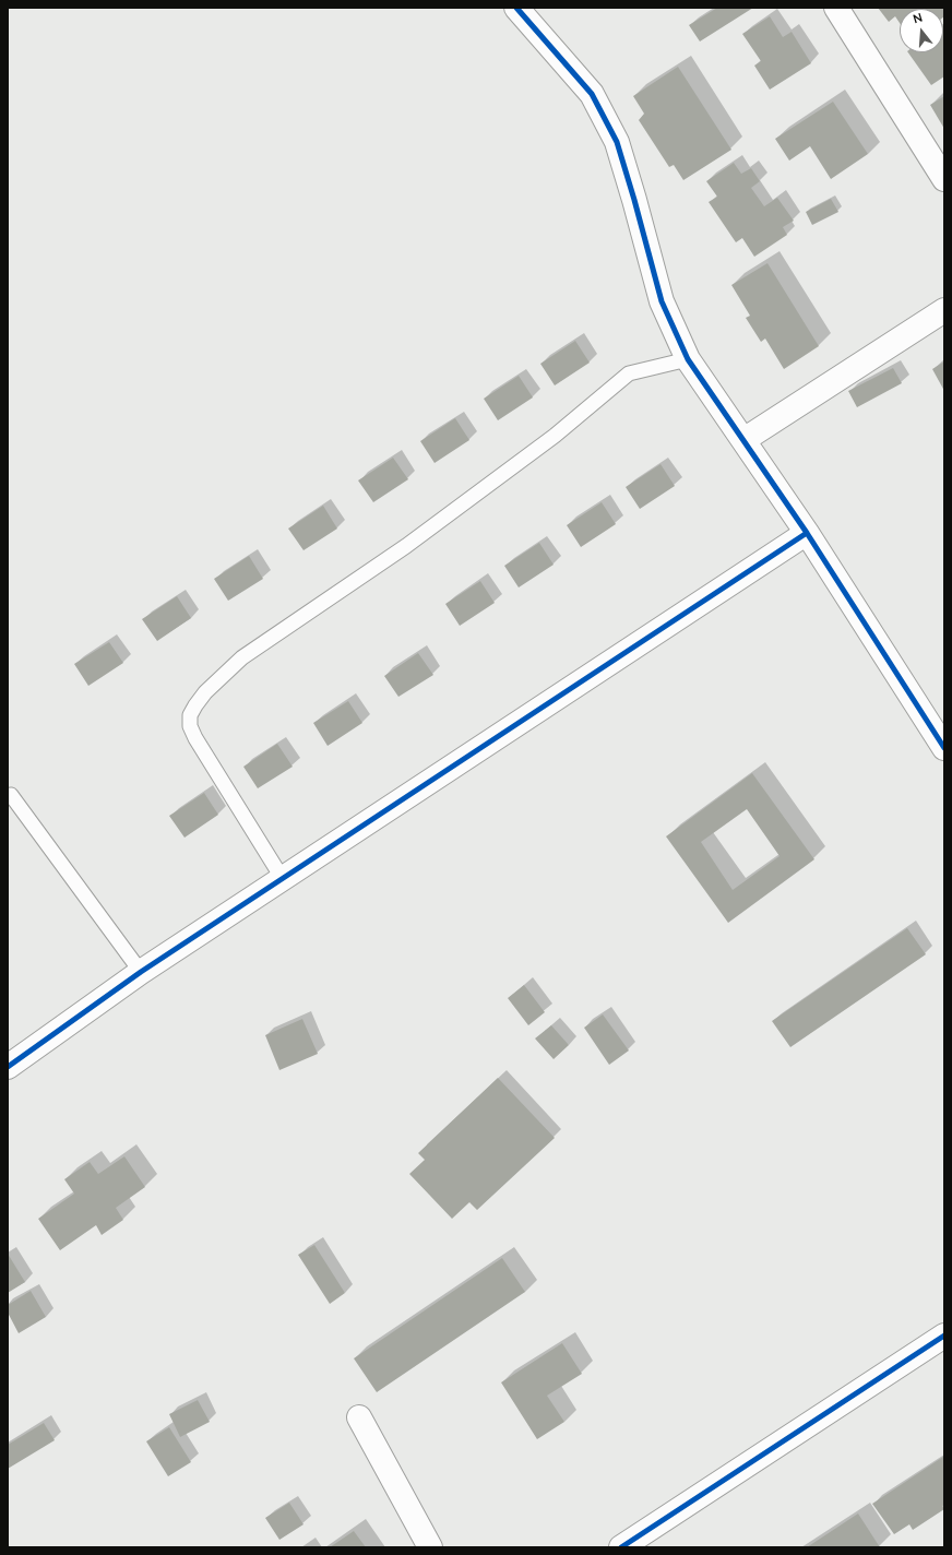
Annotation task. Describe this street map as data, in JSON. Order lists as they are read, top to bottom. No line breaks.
{"north":"top"}
